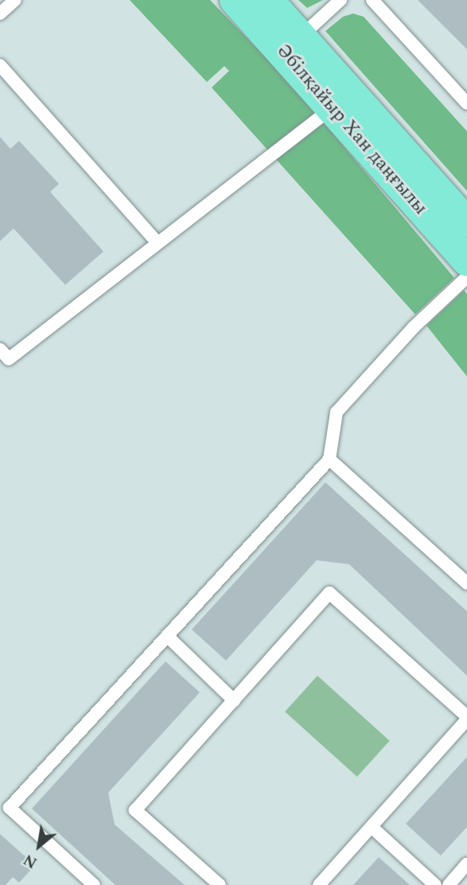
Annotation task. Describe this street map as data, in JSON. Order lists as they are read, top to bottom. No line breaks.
{"streets":{"main road":["Әбілқайыр Хан даңғылы"]},"north":"bottom left"}
